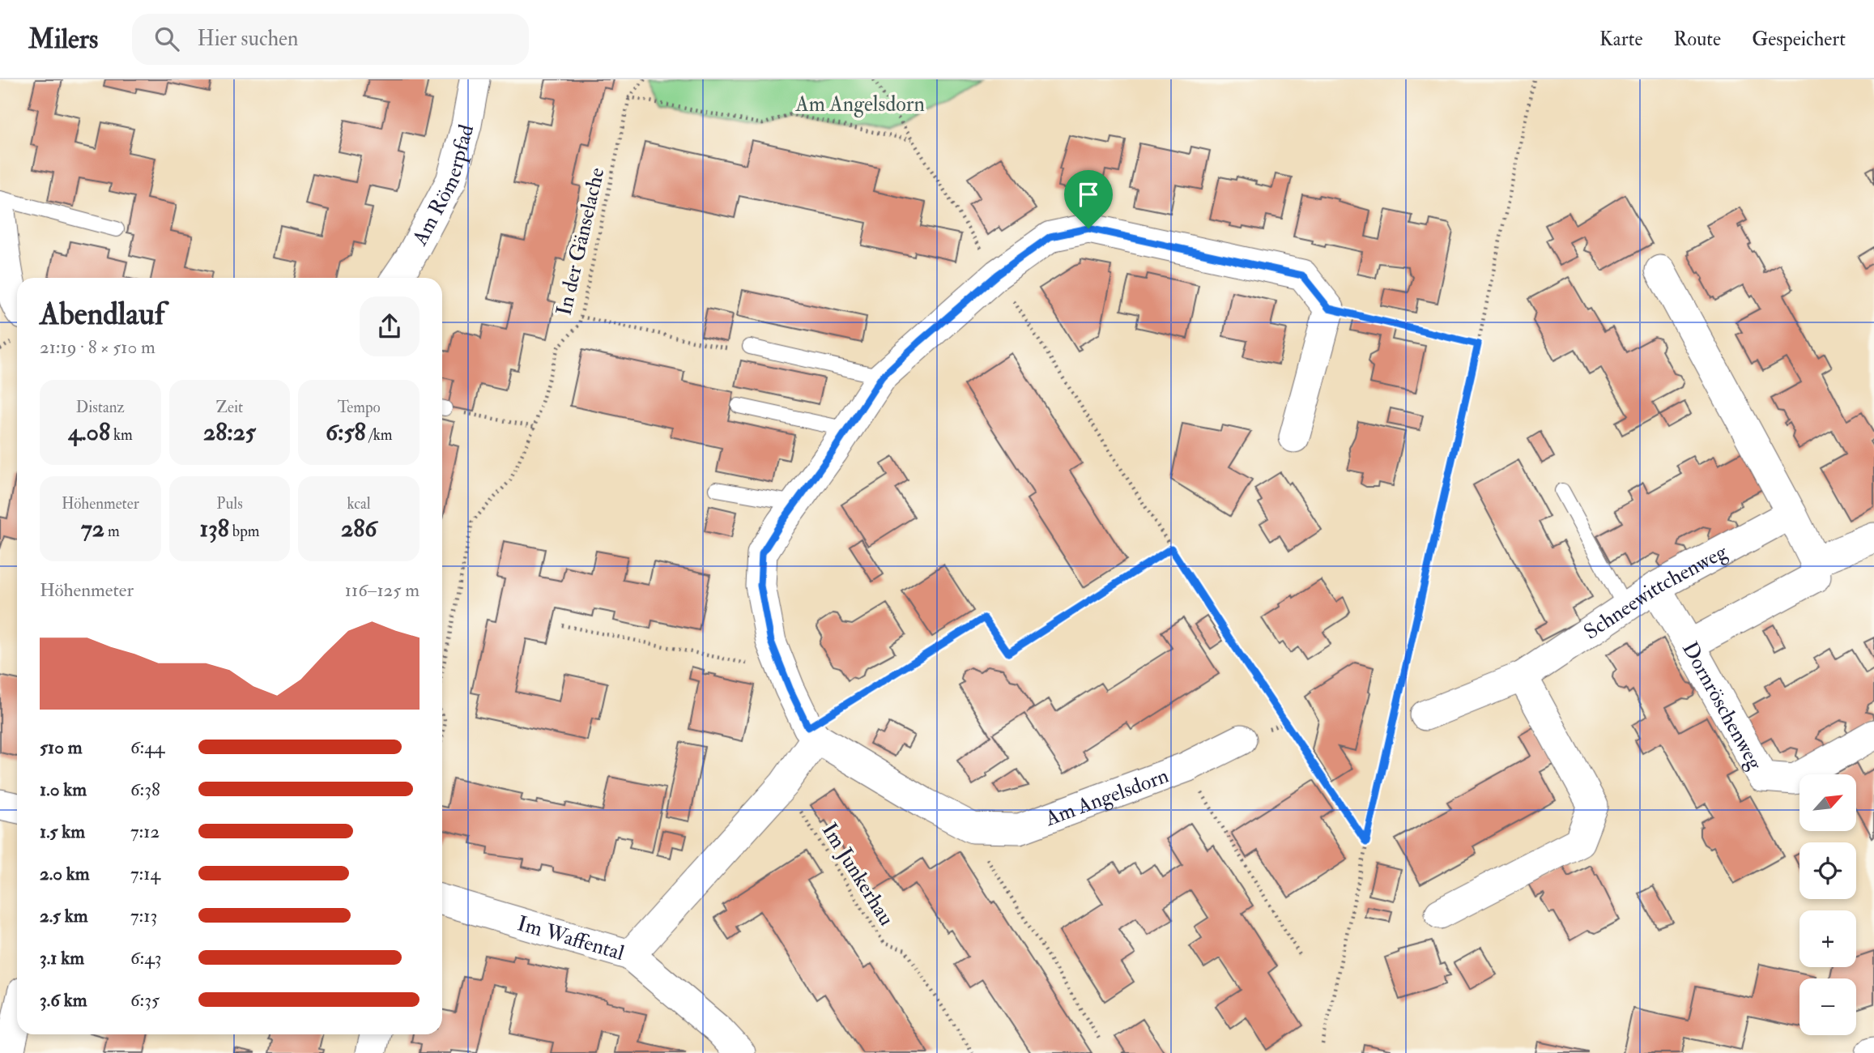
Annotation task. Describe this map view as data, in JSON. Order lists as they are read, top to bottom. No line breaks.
{"streets":{"street":["Am Römerpfad","Schneewittchenweg","Dornröschenweg","Am Angelsdorn","Im Waffental"],"path":["In der Gänselache","Im Junkerhau"]},"crossings":[["Schneewittchenweg","Dornröschenweg"]],"parks":["Am Angelsdorn"],"north":"top right","page":{"header":"Milers","search":"Hier suchen","nav":["Karte","Route","Gespeichert"],"heading":["Abendlauf","21:19 · 8 × 510 m"],"stats":[["Distanz","4.08 km"],["Zeit","28:25"],["Tempo","6:58 /km"],["Höhenmeter","72 m"],["Puls","138 bpm"],["kcal","286"]],"chart":["Höhenmeter","116–125 m"],"list":[{"name":"510 m","note":"6:44"},{"name":"1.0 km","note":"6:38"},{"name":"1.5 km","note":"7:12"},{"name":"2.0 km","note":"7:14"},{"name":"2.5 km","note":"7:13"},{"name":"3.1 km","note":"6:43"},{"name":"3.6 km","note":"6:35"}],"map_buttons":["+","−"]}}
